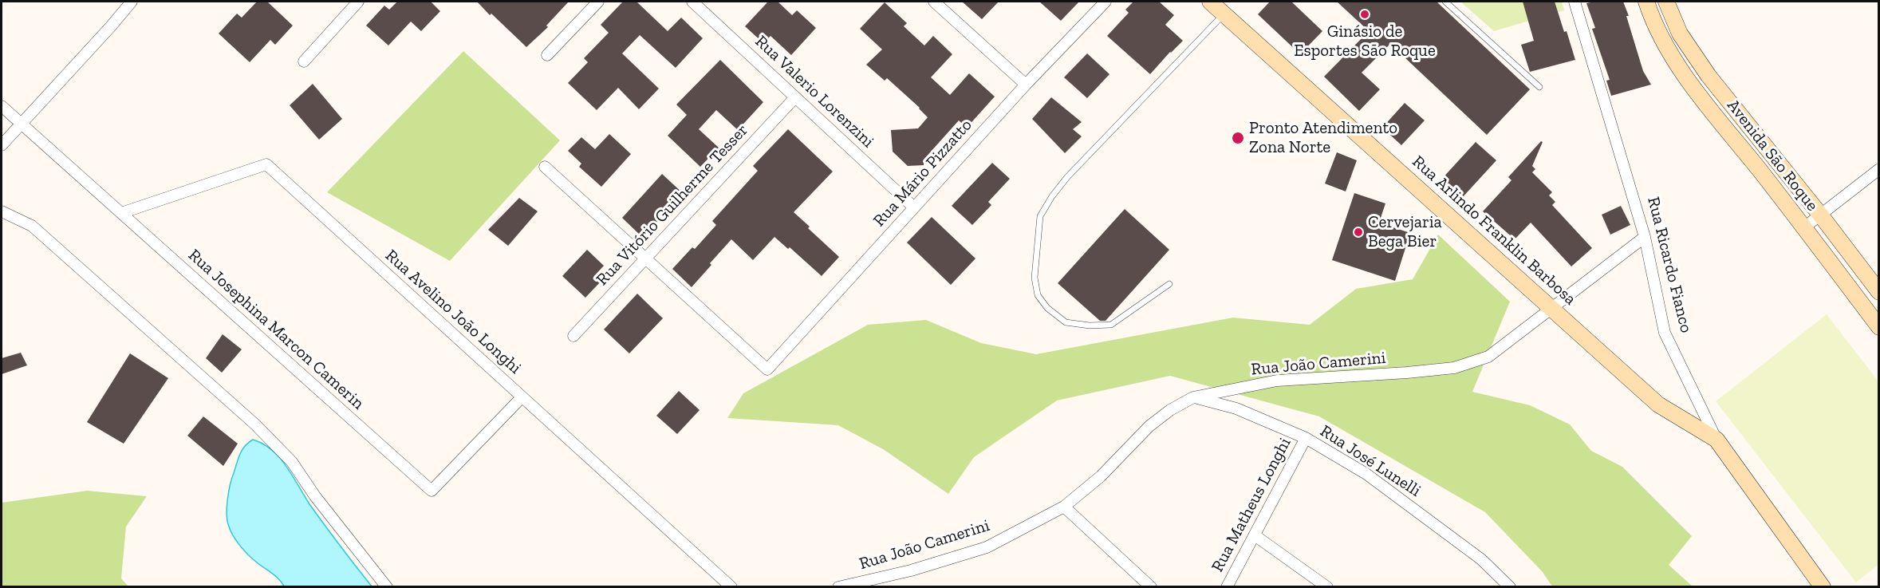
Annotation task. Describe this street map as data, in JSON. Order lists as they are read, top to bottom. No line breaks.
{"streets":{"street":["Rua Valerio Lorenzini","Avenida São Roque","Rua Mário Pizzatto","Rua Vitório Guilherme Tesser","Rua Arlindo Franklin Barbosa","Rua Ricardo Fianco","Rua Avelino João Longhi","Rua Josephina Marcon Camerin","Rua João Camerini","Rua José Lunelli","Rua Matheus Longhi"]},"crossings":[["Rua Valerio Lorenzini","Rua Mário Pizzatto"],["Rua Valerio Lorenzini","Rua Vitório Guilherme Tesser"],["Rua Mário Pizzatto","Rua Vitório Guilherme Tesser"],["Rua Arlindo Franklin Barbosa","Rua Ricardo Fianco"],["Rua Arlindo Franklin Barbosa","Rua João Camerini"],["Rua Ricardo Fianco","Rua João Camerini"],["Rua Avelino João Longhi","Rua Josephina Marcon Camerin"],["Rua João Camerini","Rua José Lunelli"],["Rua José Lunelli","Rua Matheus Longhi"]],"places":["Ginásio de Esportes São Roque","Pronto Atendimento Zona Norte","Cervejaria Bega Bier"]}
